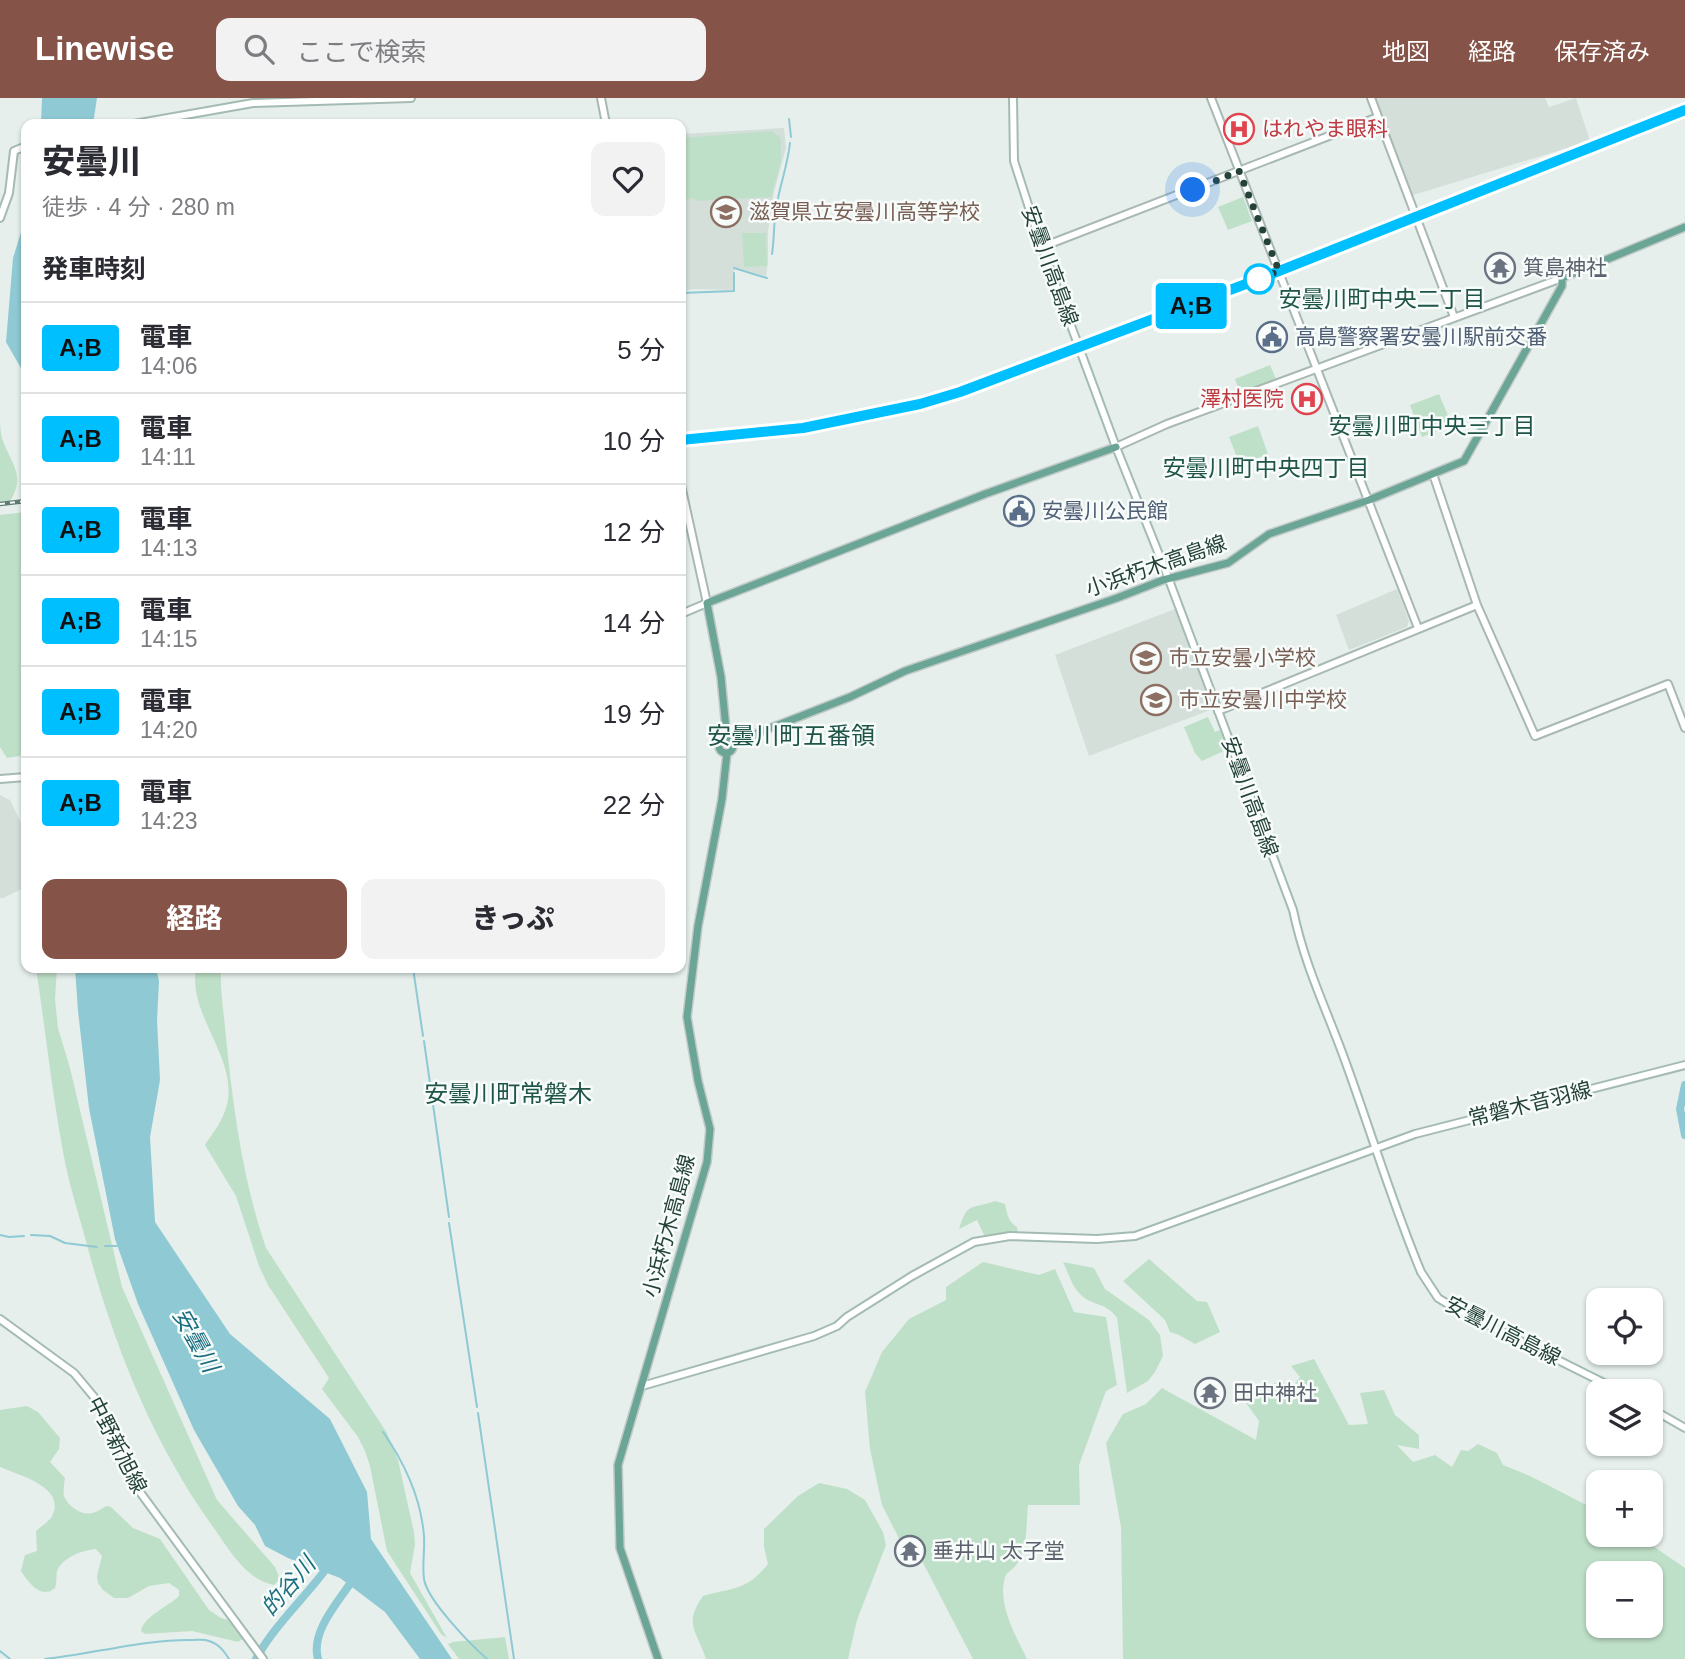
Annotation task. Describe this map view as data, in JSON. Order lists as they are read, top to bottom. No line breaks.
{"streets":{"main road":["安曇川高島線","小浜朽木高島線","常磐木音羽線","中野新旭線"]},"crossings":[["安曇川高島線","小浜朽木高島線"],["安曇川高島線","常磐木音羽線"],["小浜朽木高島線","常磐木音羽線"]],"districts":["安曇川町中央二丁目","安曇川町中央三丁目","安曇川町中央四丁目","安曇川町五番領","安曇川町常磐木"],"water":["安曇川","的谷川"],"places":{"hospital":["はれやま眼科","澤村医院"],"school or university":["滋賀県立安曇川高等学校","市立安曇小学校","市立安曇川中学校"],"temple":["箕島神社","田中神社","垂井山 太子堂"],"public building":["高島警察署安曇川駅前交番","安曇川公民館"]},"page":{"header":"Linewise","search":"ここで検索","nav":["地図","経路","保存済み"],"on_map":"A;B","heading":[["安曇川","徒歩 · 4 分 · 280 m"],"発車時刻"],"list":[{"mark":"A;B","name":"電車","note":"14:06","value":"5 分"},{"mark":"A;B","name":"電車","note":"14:11","value":"10 分"},{"mark":"A;B","name":"電車","note":"14:13","value":"12 分"},{"mark":"A;B","name":"電車","note":"14:15","value":"14 分"},{"mark":"A;B","name":"電車","note":"14:20","value":"19 分"},{"mark":"A;B","name":"電車","note":"14:23","value":"22 分"}],"buttons":["経路","きっぷ"],"map_buttons":["+","−"]}}
